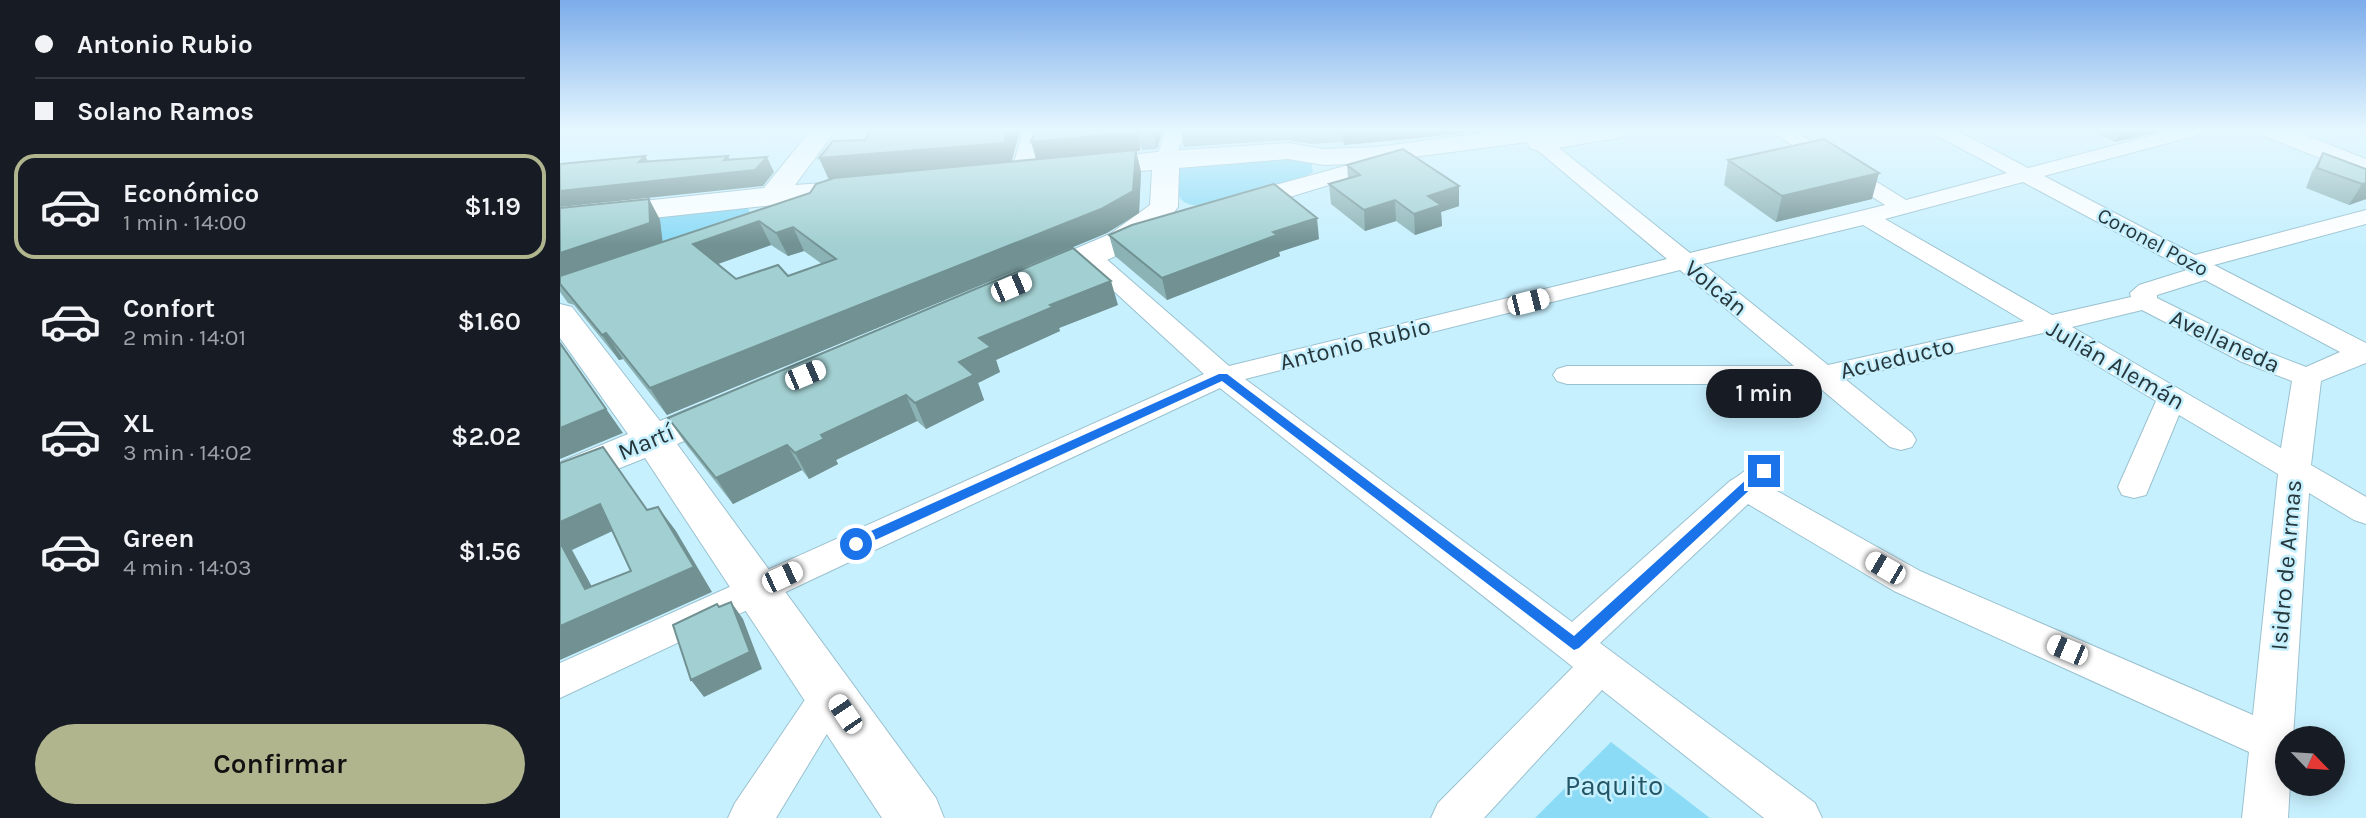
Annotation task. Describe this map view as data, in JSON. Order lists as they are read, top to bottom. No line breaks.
{"streets":{"main road":["Martí"],"street":["Coronel Pozo","Volcán","Avellaneda","Antonio Rubio","Acueducto","Julián Alemán","Isidro de Armas"]},"crossings":[["Coronel Pozo","Antonio Rubio"],["Coronel Pozo","Acueducto"],["Volcán","Antonio Rubio"],["Volcán","Acueducto"],["Avellaneda","Acueducto"],["Avellaneda","Isidro de Armas"],["Antonio Rubio","Julián Alemán"],["Acueducto","Julián Alemán"],["Julián Alemán","Isidro de Armas"]],"parks":["Paquito"],"north":"bottom right","page":{"banner":["Antonio Rubio","Solano Ramos"],"list":[{"name":"Económico","note":"1 min · 14:00","value":"$1.19"},{"name":"Confort","note":"2 min · 14:01","value":"$1.60"},{"name":"XL","note":"3 min · 14:02","value":"$2.02"},{"name":"Green","note":"4 min · 14:03","value":"$1.56"}],"bubble":"1 min","buttons":"Confirmar"}}
